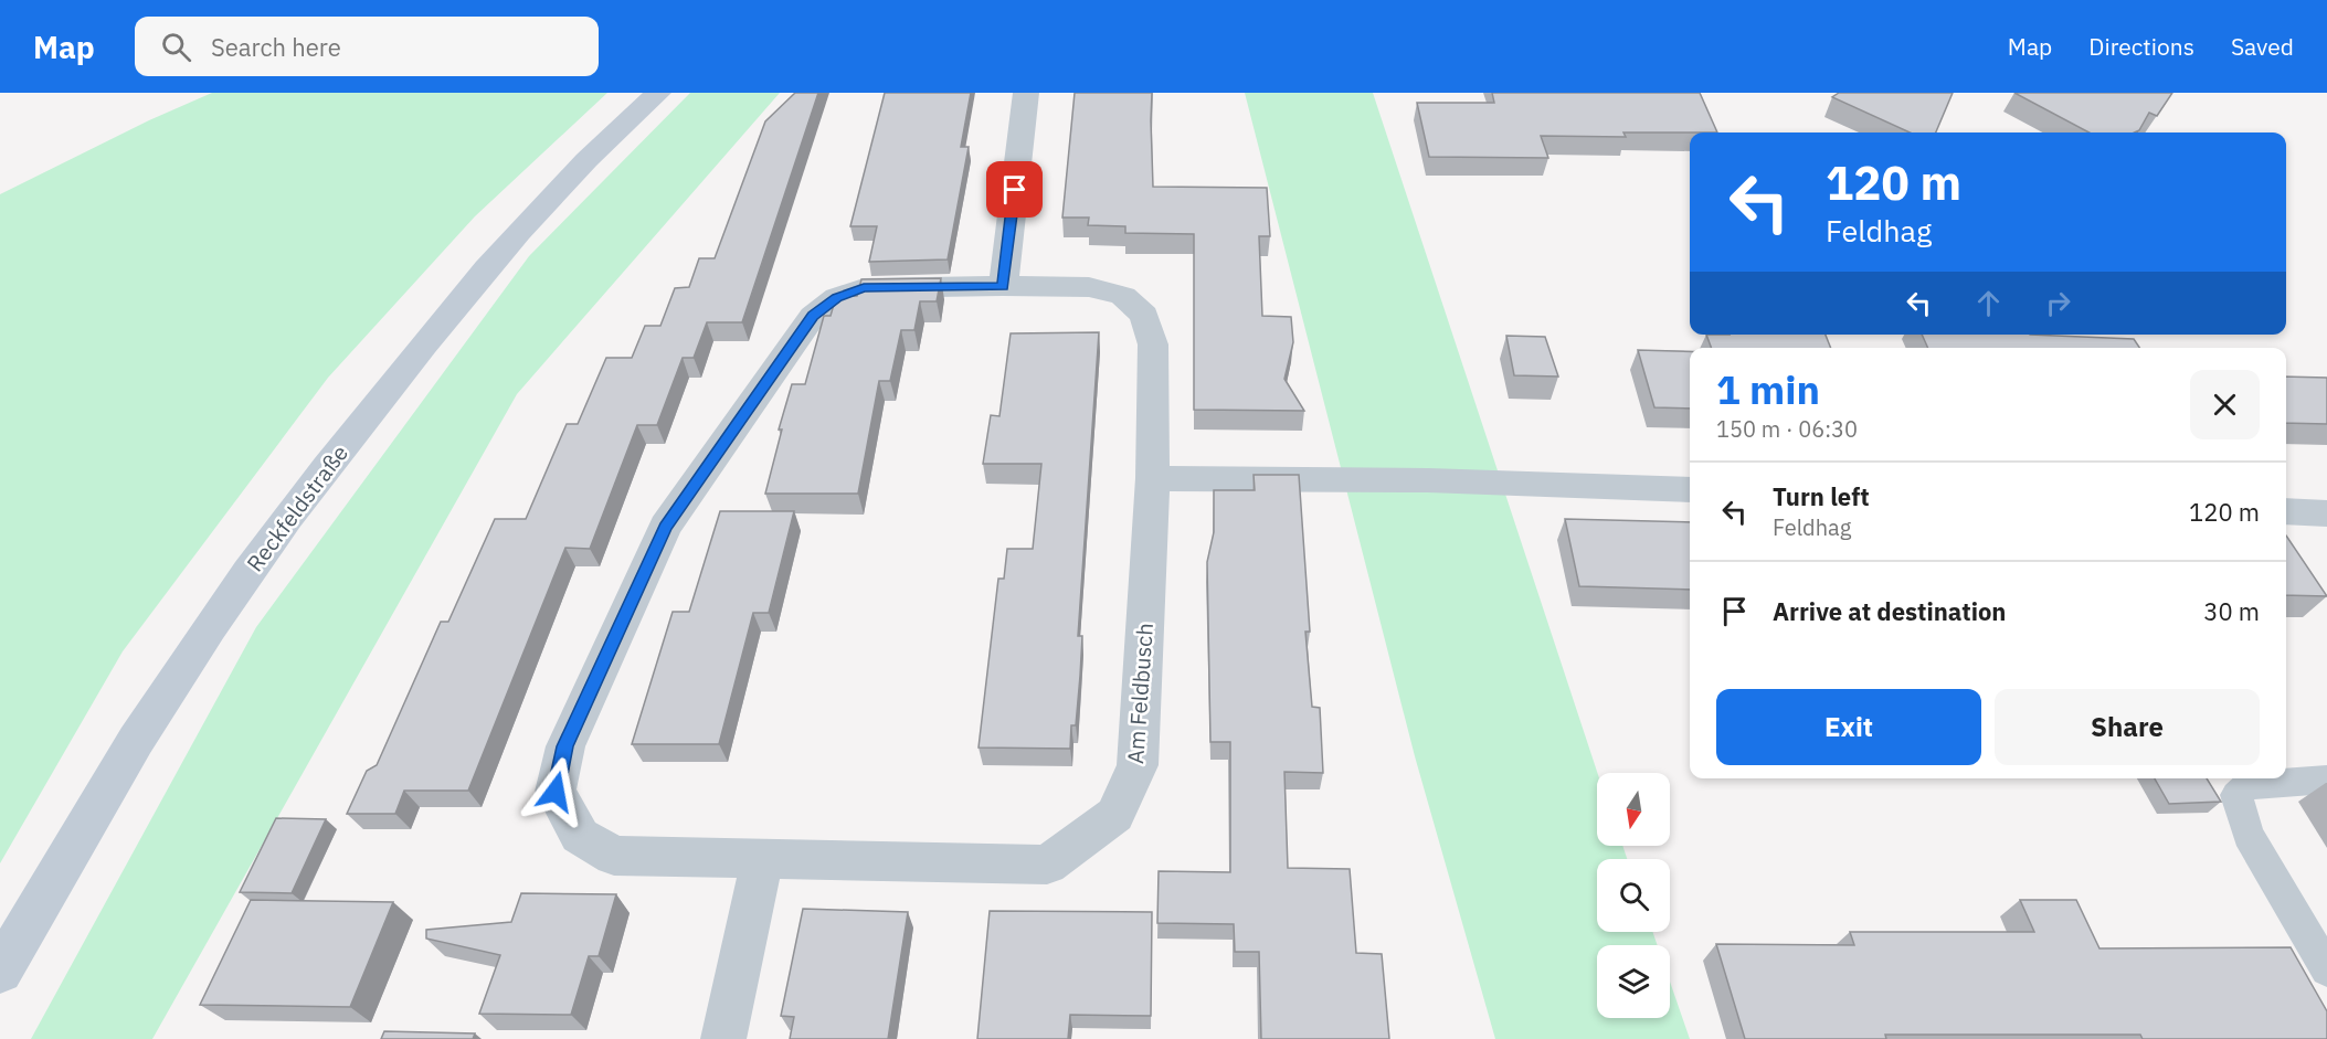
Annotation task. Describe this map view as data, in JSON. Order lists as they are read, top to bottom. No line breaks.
{"streets":{"street":["Reckfeldstraße","Am Feldbusch"]},"north":"bottom","page":{"header":"Map","search":"Search here","nav":["Map","Directions","Saved"],"turn":["120 m","Feldhag"],"heading":["1 min","150 m · 06:30"],"list":[{"name":"Turn left","note":"Feldhag","value":"120 m"},{"name":"Arrive at destination","value":"30 m"}],"buttons":["Exit","Share"]}}
